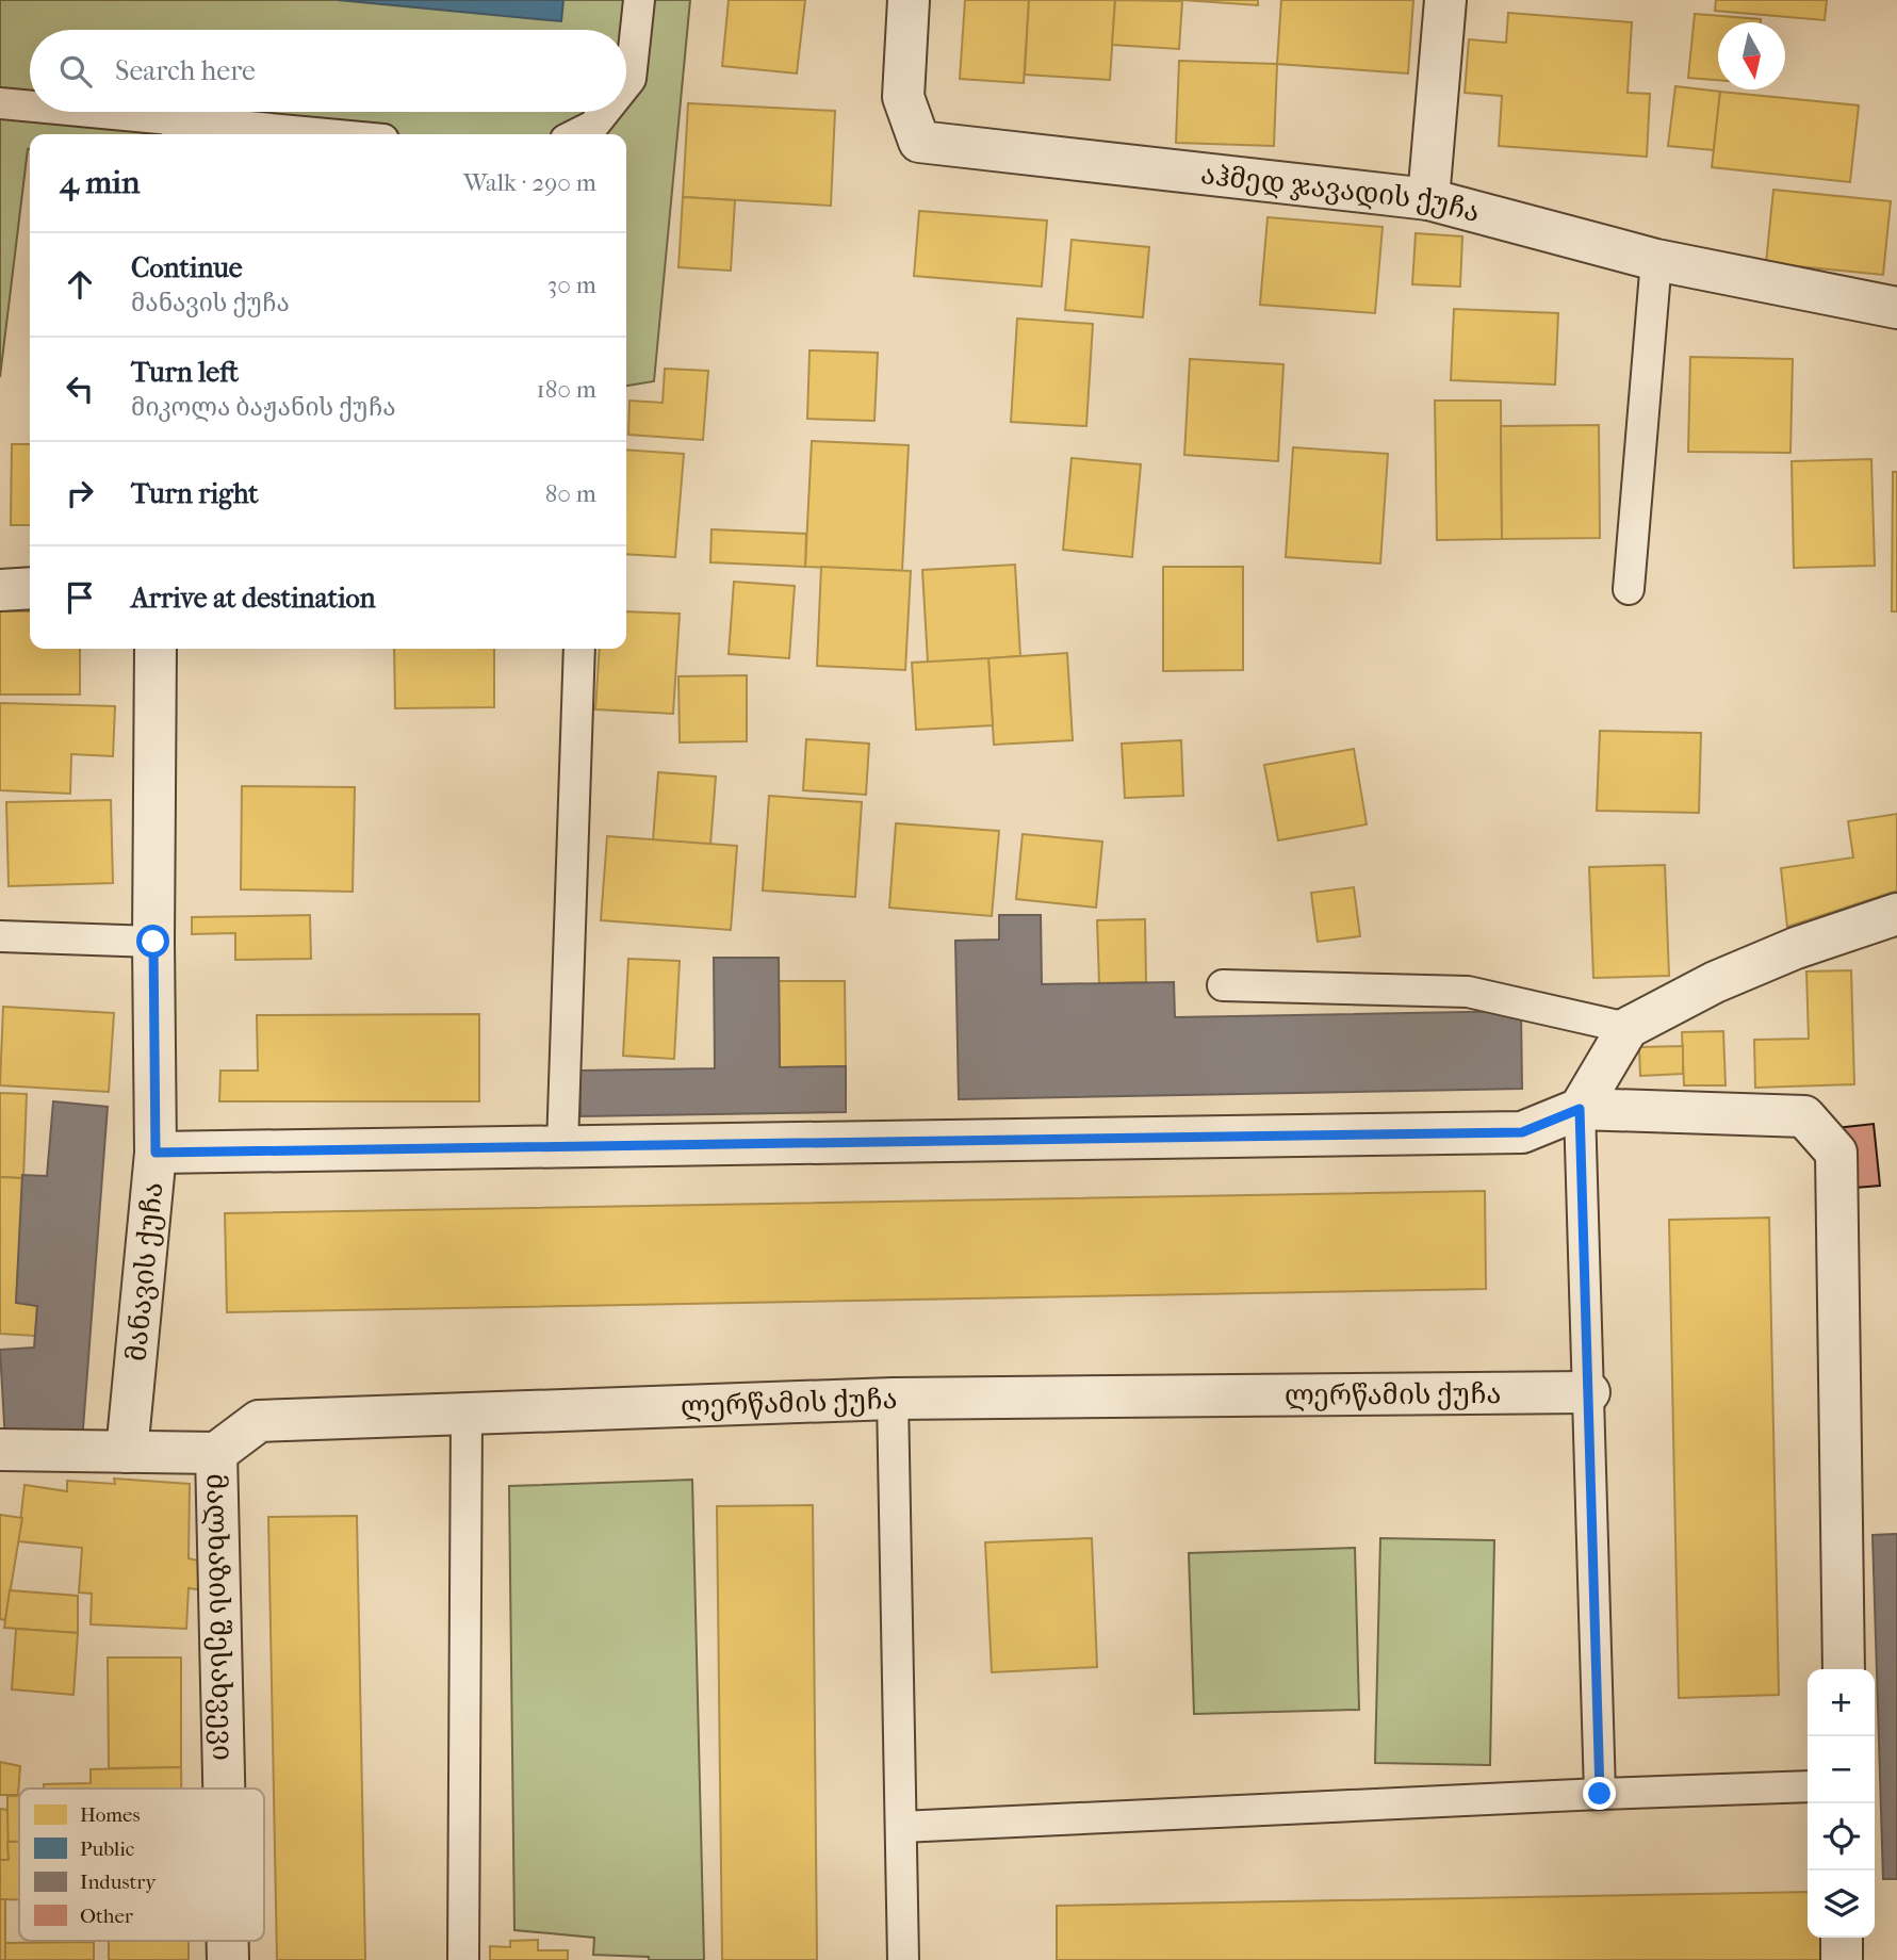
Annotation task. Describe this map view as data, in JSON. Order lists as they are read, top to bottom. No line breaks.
{"streets":{"street":["აჰმედ ჯავადის ქუჩა","მანავის ქუჩა","ლერწამის ქუჩა","მალხაზის შესახვევი"]},"crossings":[["ლერწამის ქუჩა","მალხაზის შესახვევი"]],"legend":["Homes","Public","Industry","Other"],"north":"bottom","page":{"search":"Search here","heading":["4 min","Walk · 290 m"],"list":[["Continue","მანავის ქუჩა","30 m"],["Turn left","მიკოლა ბაჟანის ქუჩა","180 m"],["Turn right","80 m"],"Arrive at destination"],"map_buttons":["+","−"]}}
